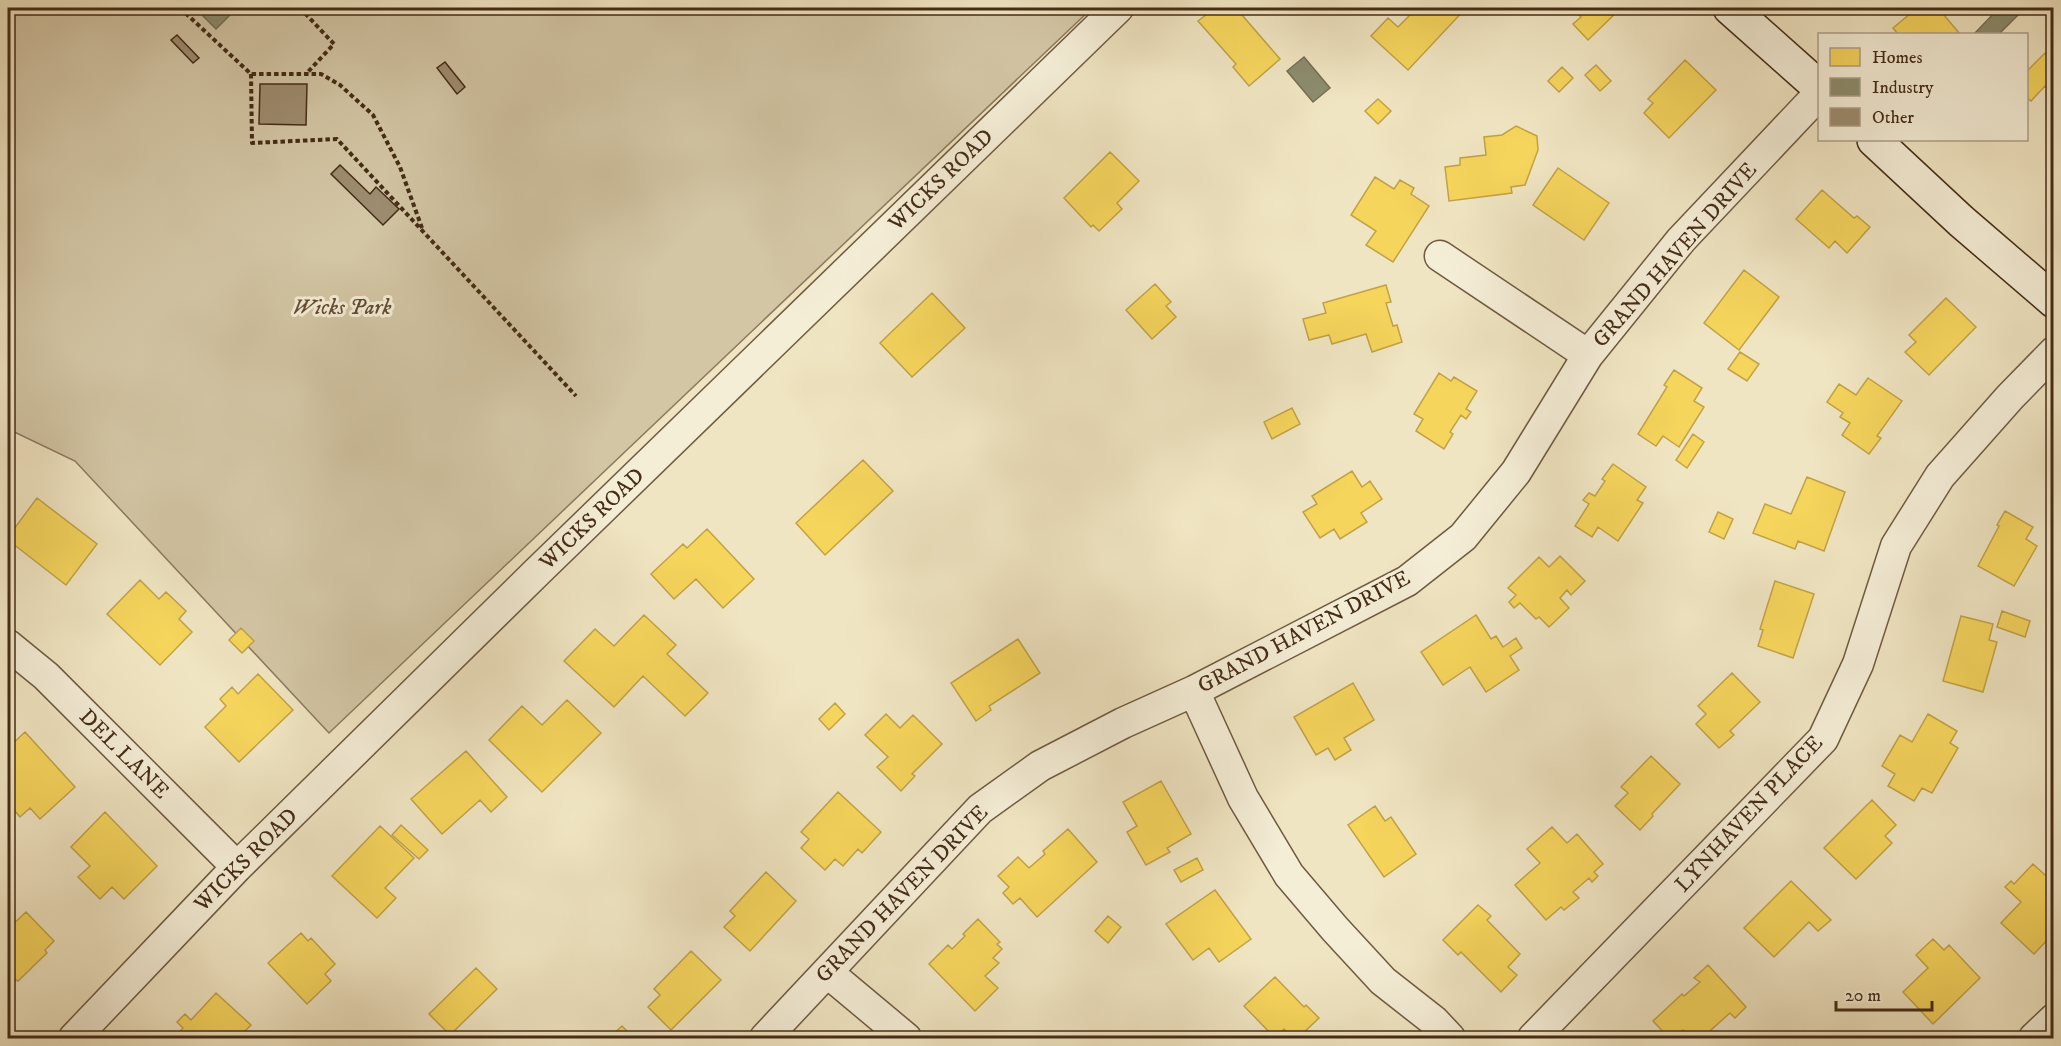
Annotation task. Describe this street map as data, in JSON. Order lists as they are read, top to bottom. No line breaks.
{"streets":{"street":["WICKS ROAD","GRAND HAVEN DRIVE","DEL LANE","LYNHAVEN PLACE"]},"crossings":[["WICKS ROAD","DEL LANE"]],"parks":["Wicks Park"],"legend":["Homes","Industry","Other"],"scale_bar":"20 m"}
